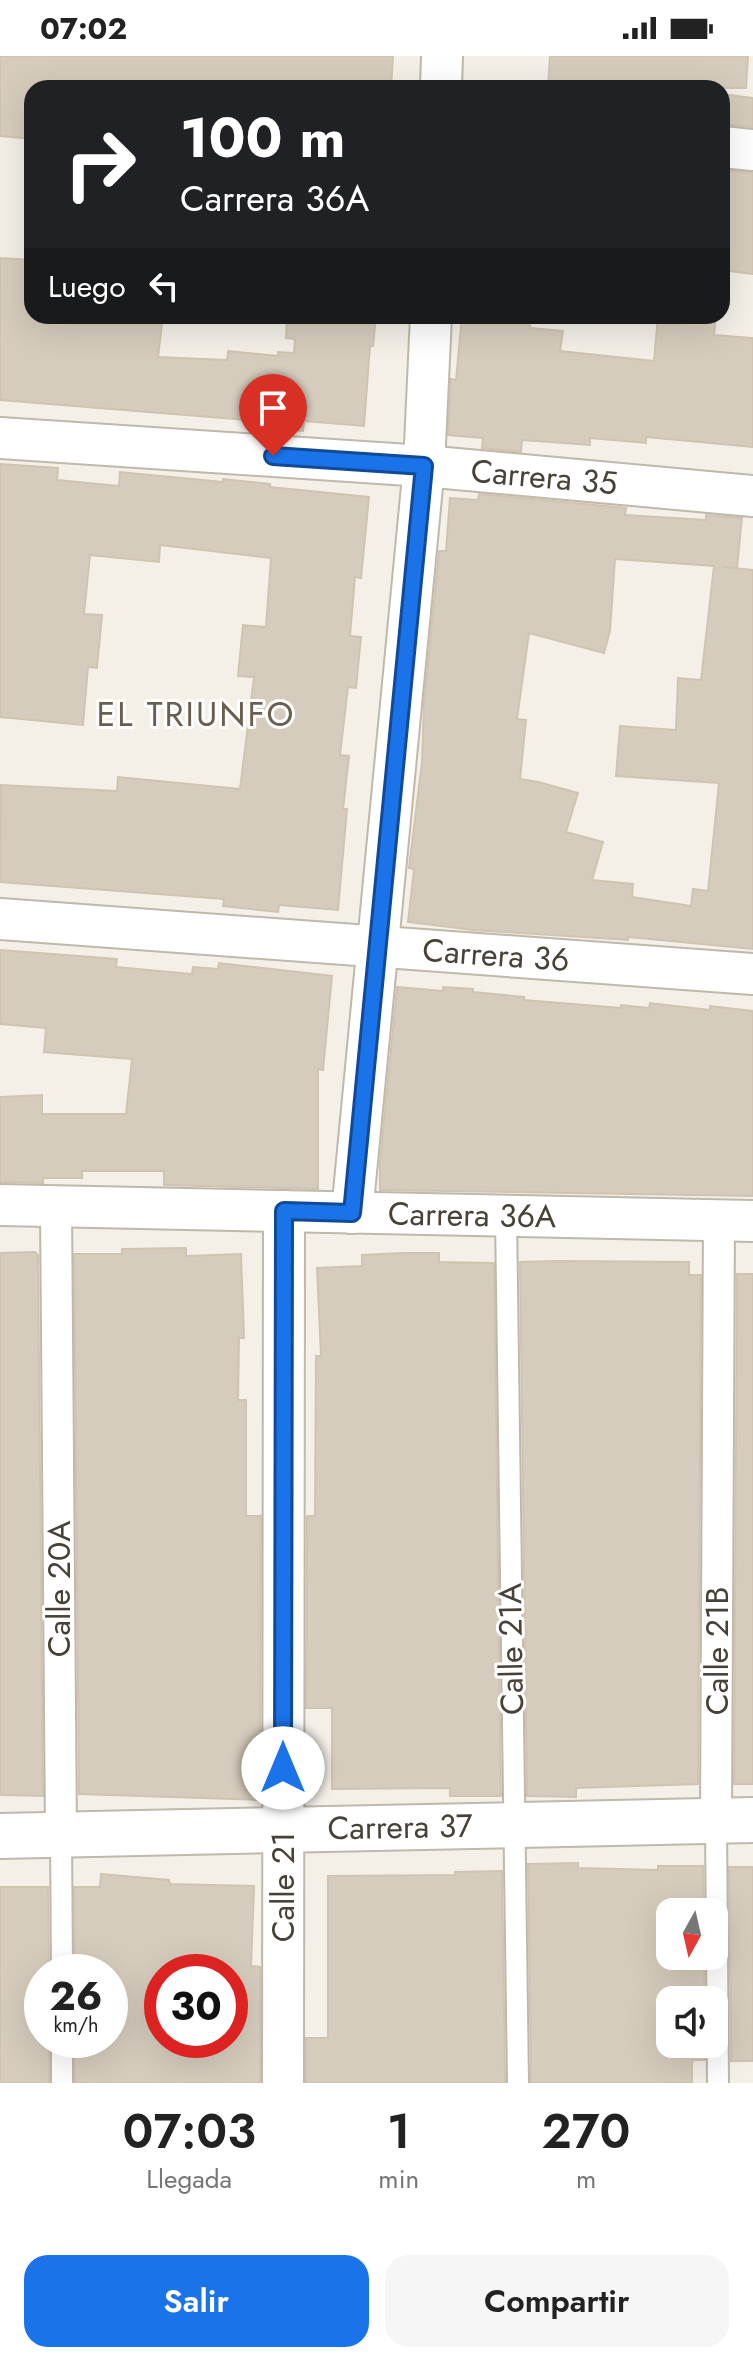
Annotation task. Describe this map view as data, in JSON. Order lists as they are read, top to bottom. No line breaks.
{"streets":{"street":["Carrera 35","Carrera 36","Carrera 36A","Calle 20A","Calle 21B","Carrera 37","Calle 21"],"lane":["Calle 21A"]},"crossings":[["Carrera 36A","Calle 20A"],["Carrera 36A","Calle 21A"],["Carrera 36A","Calle 21B"],["Carrera 36A","Calle 21"],["Calle 20A","Carrera 37"],["Calle 21A","Carrera 37"],["Calle 21B","Carrera 37"],["Carrera 37","Calle 21"]],"districts":["EL TRIUNFO"],"north":"bottom","page":{"status":"07:02","turn":["100 m","Carrera 36A"],"then":"Luego","speed":"26 km/h","limit":"30","eta":["07:03","Llegada","1","min","270","m"],"buttons":["Salir","Compartir"]}}
